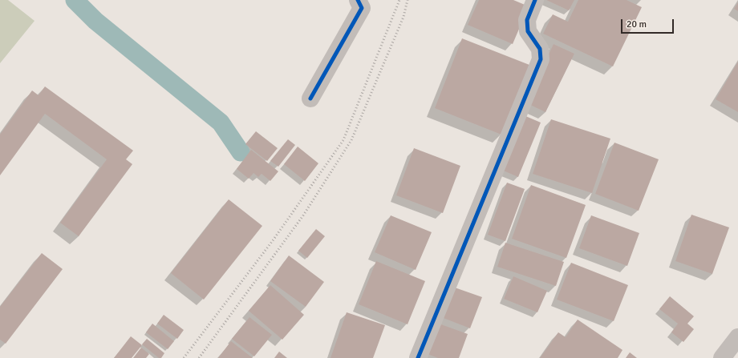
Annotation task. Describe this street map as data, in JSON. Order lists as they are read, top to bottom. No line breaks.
{"scale_bar":"20 m"}
